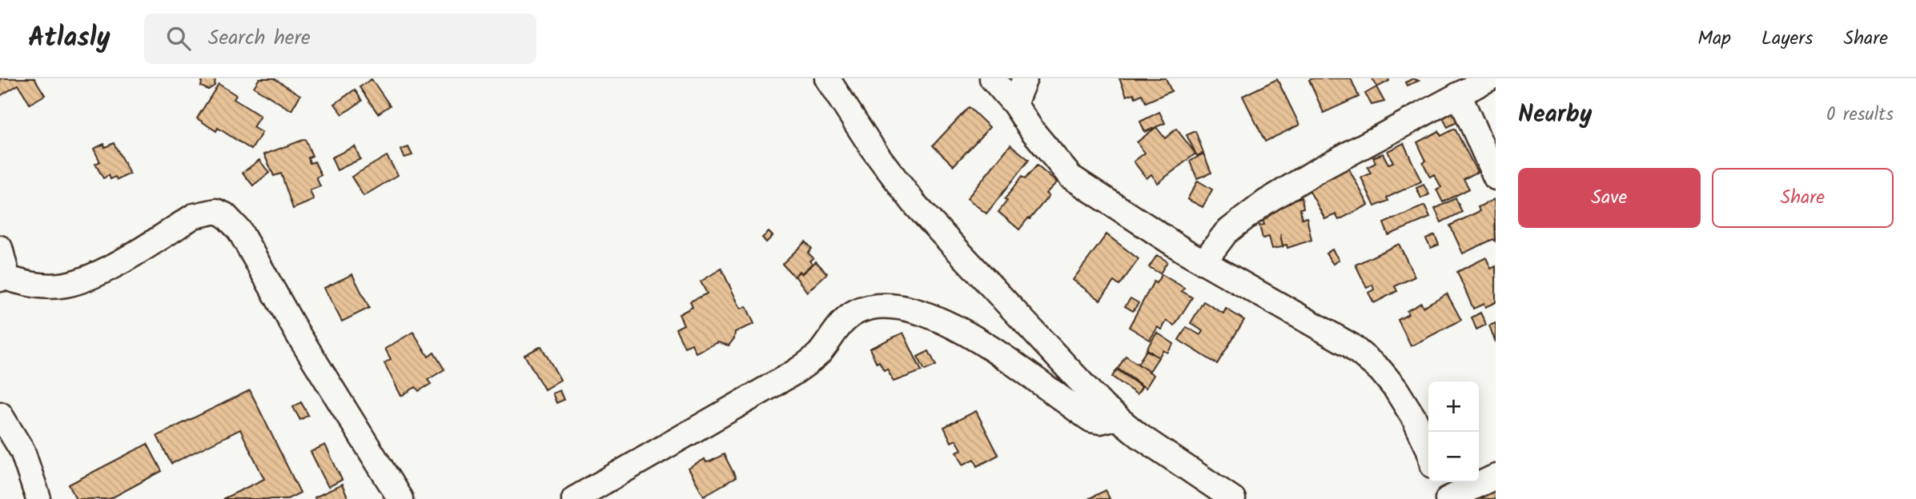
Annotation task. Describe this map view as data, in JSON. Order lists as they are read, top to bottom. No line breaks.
{"page":{"header":"Atlasly","search":"Search here","nav":["Map","Layers","Share"],"heading":["Nearby","0 results"],"buttons":["Save","Share"],"map_buttons":["+","−"]}}
